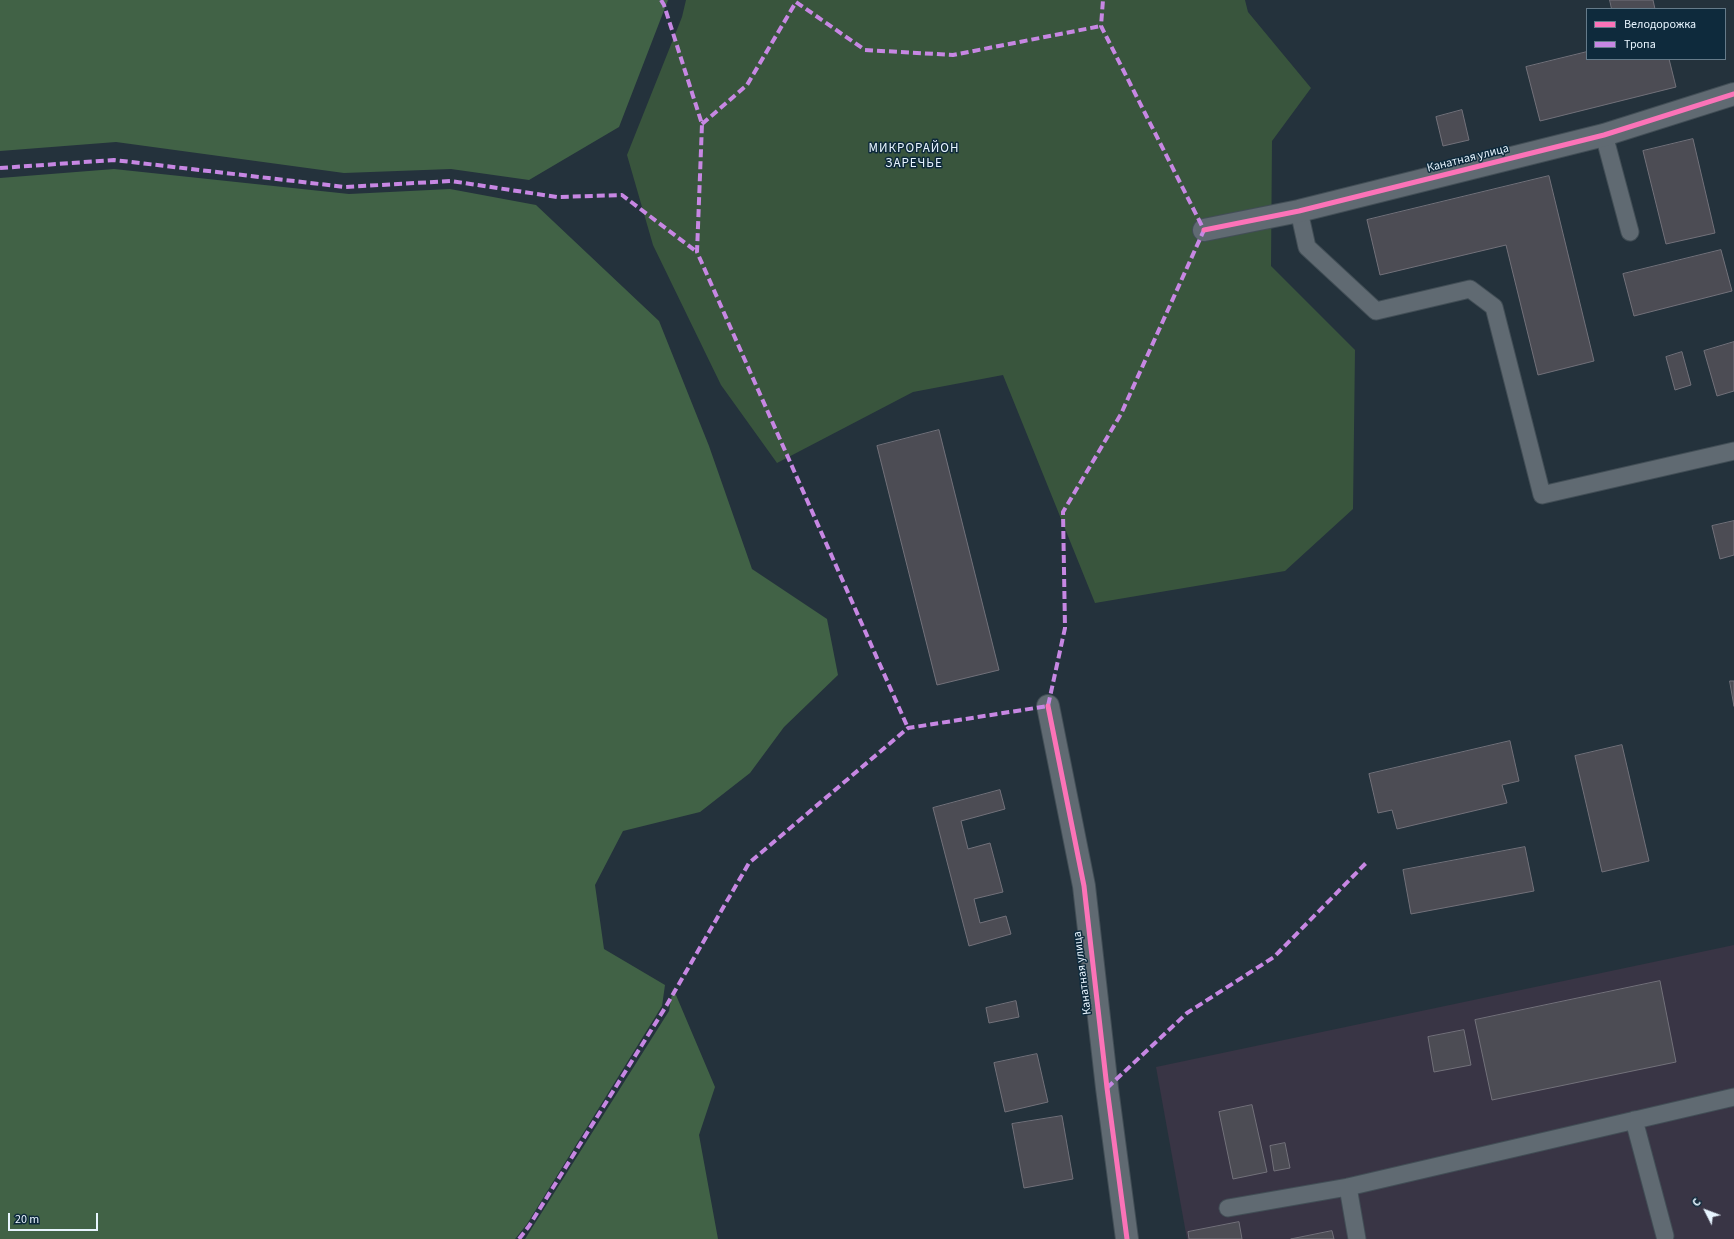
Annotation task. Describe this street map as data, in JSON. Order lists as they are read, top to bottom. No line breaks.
{"streets":{"street":["Канатная улица"]},"districts":["МИКРОРАЙОН ЗАРЕЧЬЕ"],"legend":["Велодорожка","Тропа"],"scale_bar":"20 m","north":"top left"}
